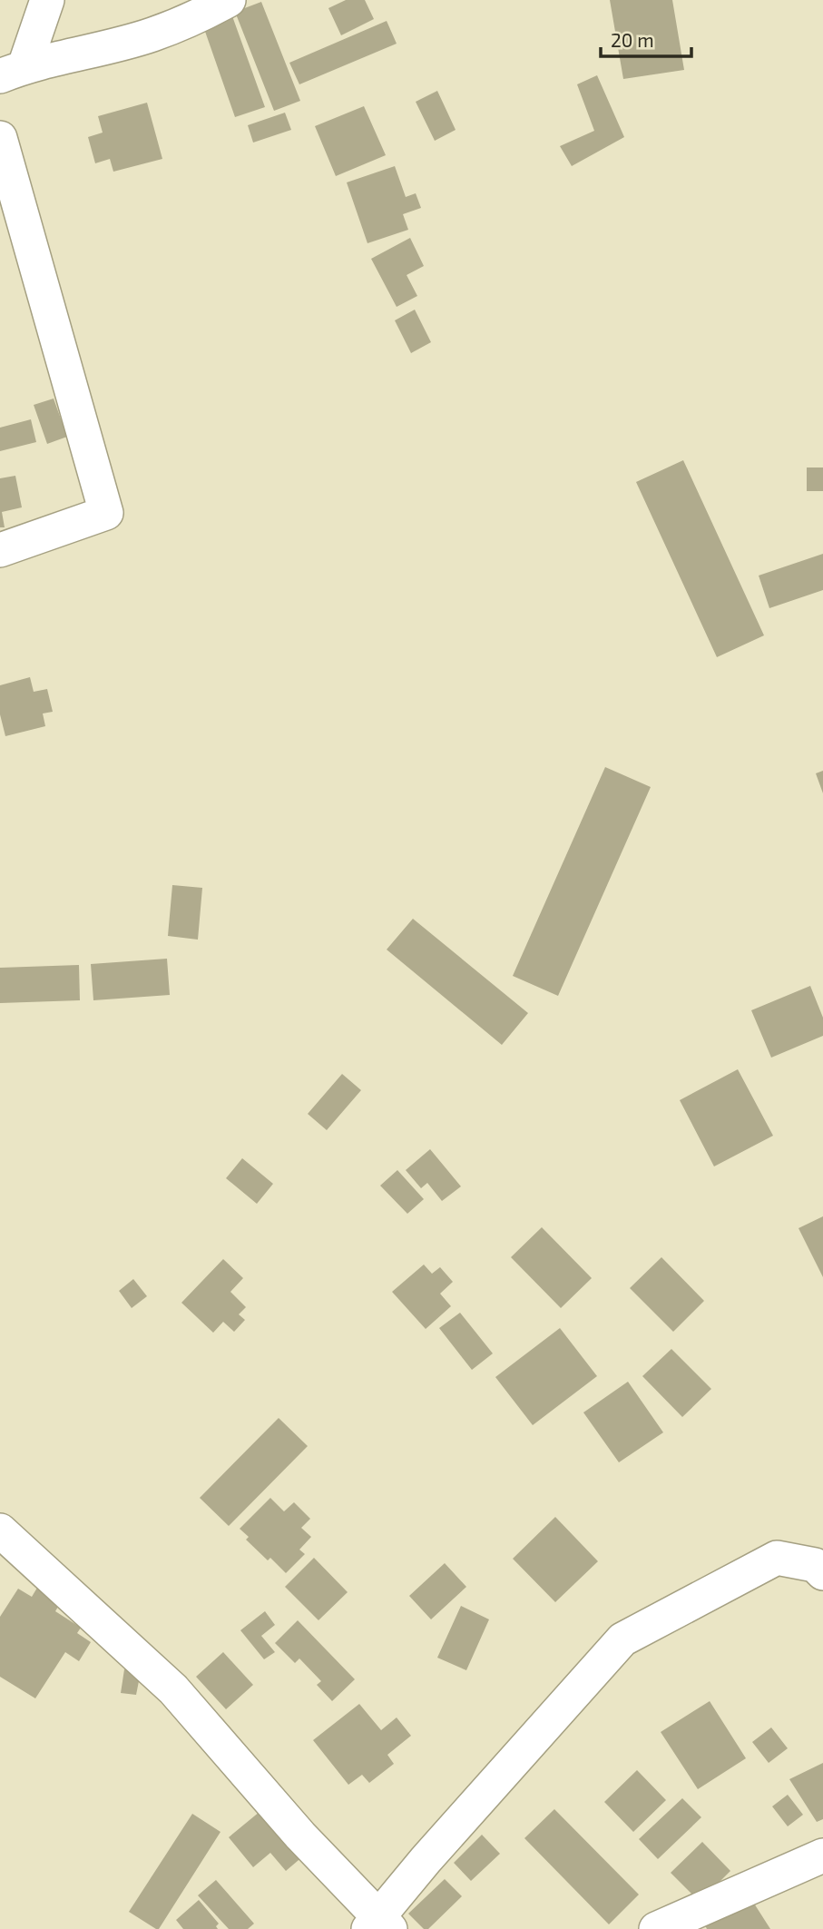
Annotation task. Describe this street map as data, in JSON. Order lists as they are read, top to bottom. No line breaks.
{"scale_bar":"20 m"}
